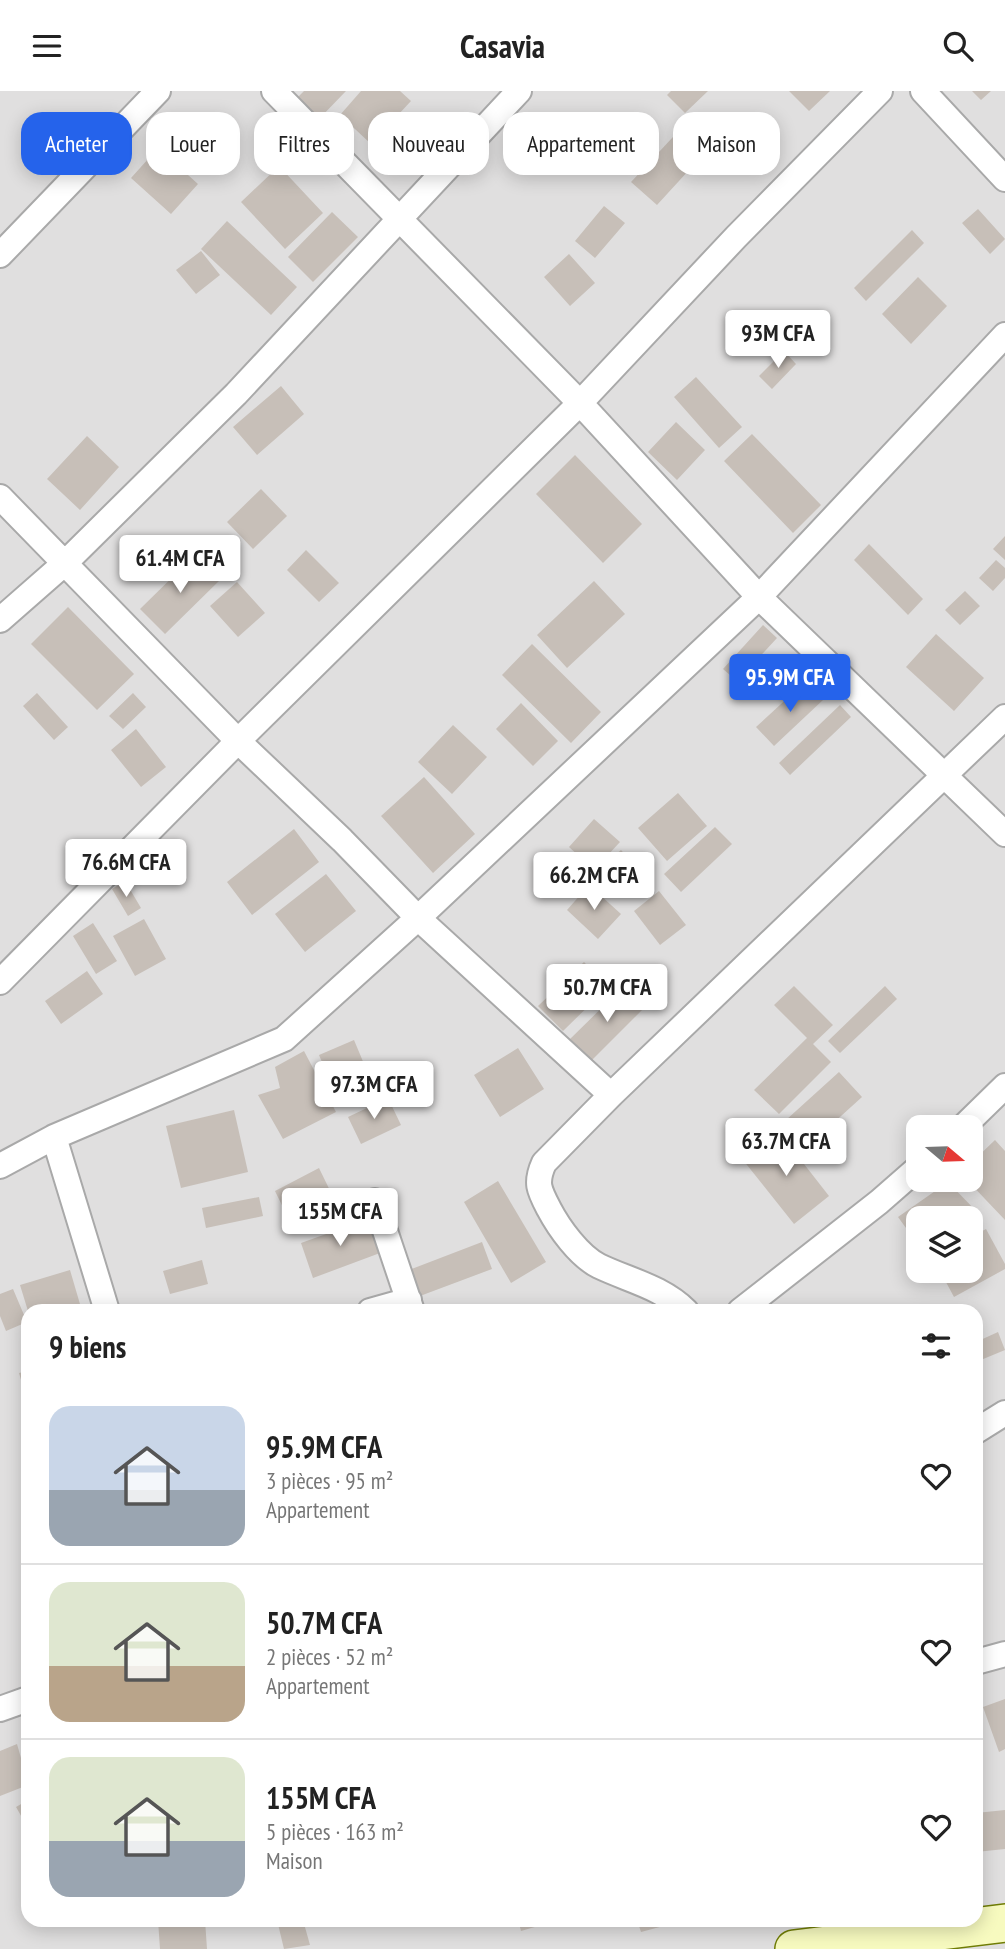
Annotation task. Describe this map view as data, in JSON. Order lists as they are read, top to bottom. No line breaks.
{"north":"right","page":{"header":"Casavia","chip":["Acheter","Louer","Filtres","Nouveau","Appartement","Maison"],"price":["93M CFA","61.4M CFA","95.9M CFA","76.6M CFA","66.2M CFA","50.7M CFA","97.3M CFA","63.7M CFA","155M CFA"],"heading":"9 biens","list":[{"name":"95.9M CFA","note":"3 pièces · 95 m² · Appartement"},{"name":"50.7M CFA","note":"2 pièces · 52 m² · Appartement"},{"name":"155M CFA","note":"5 pièces · 163 m² · Maison"}]}}
